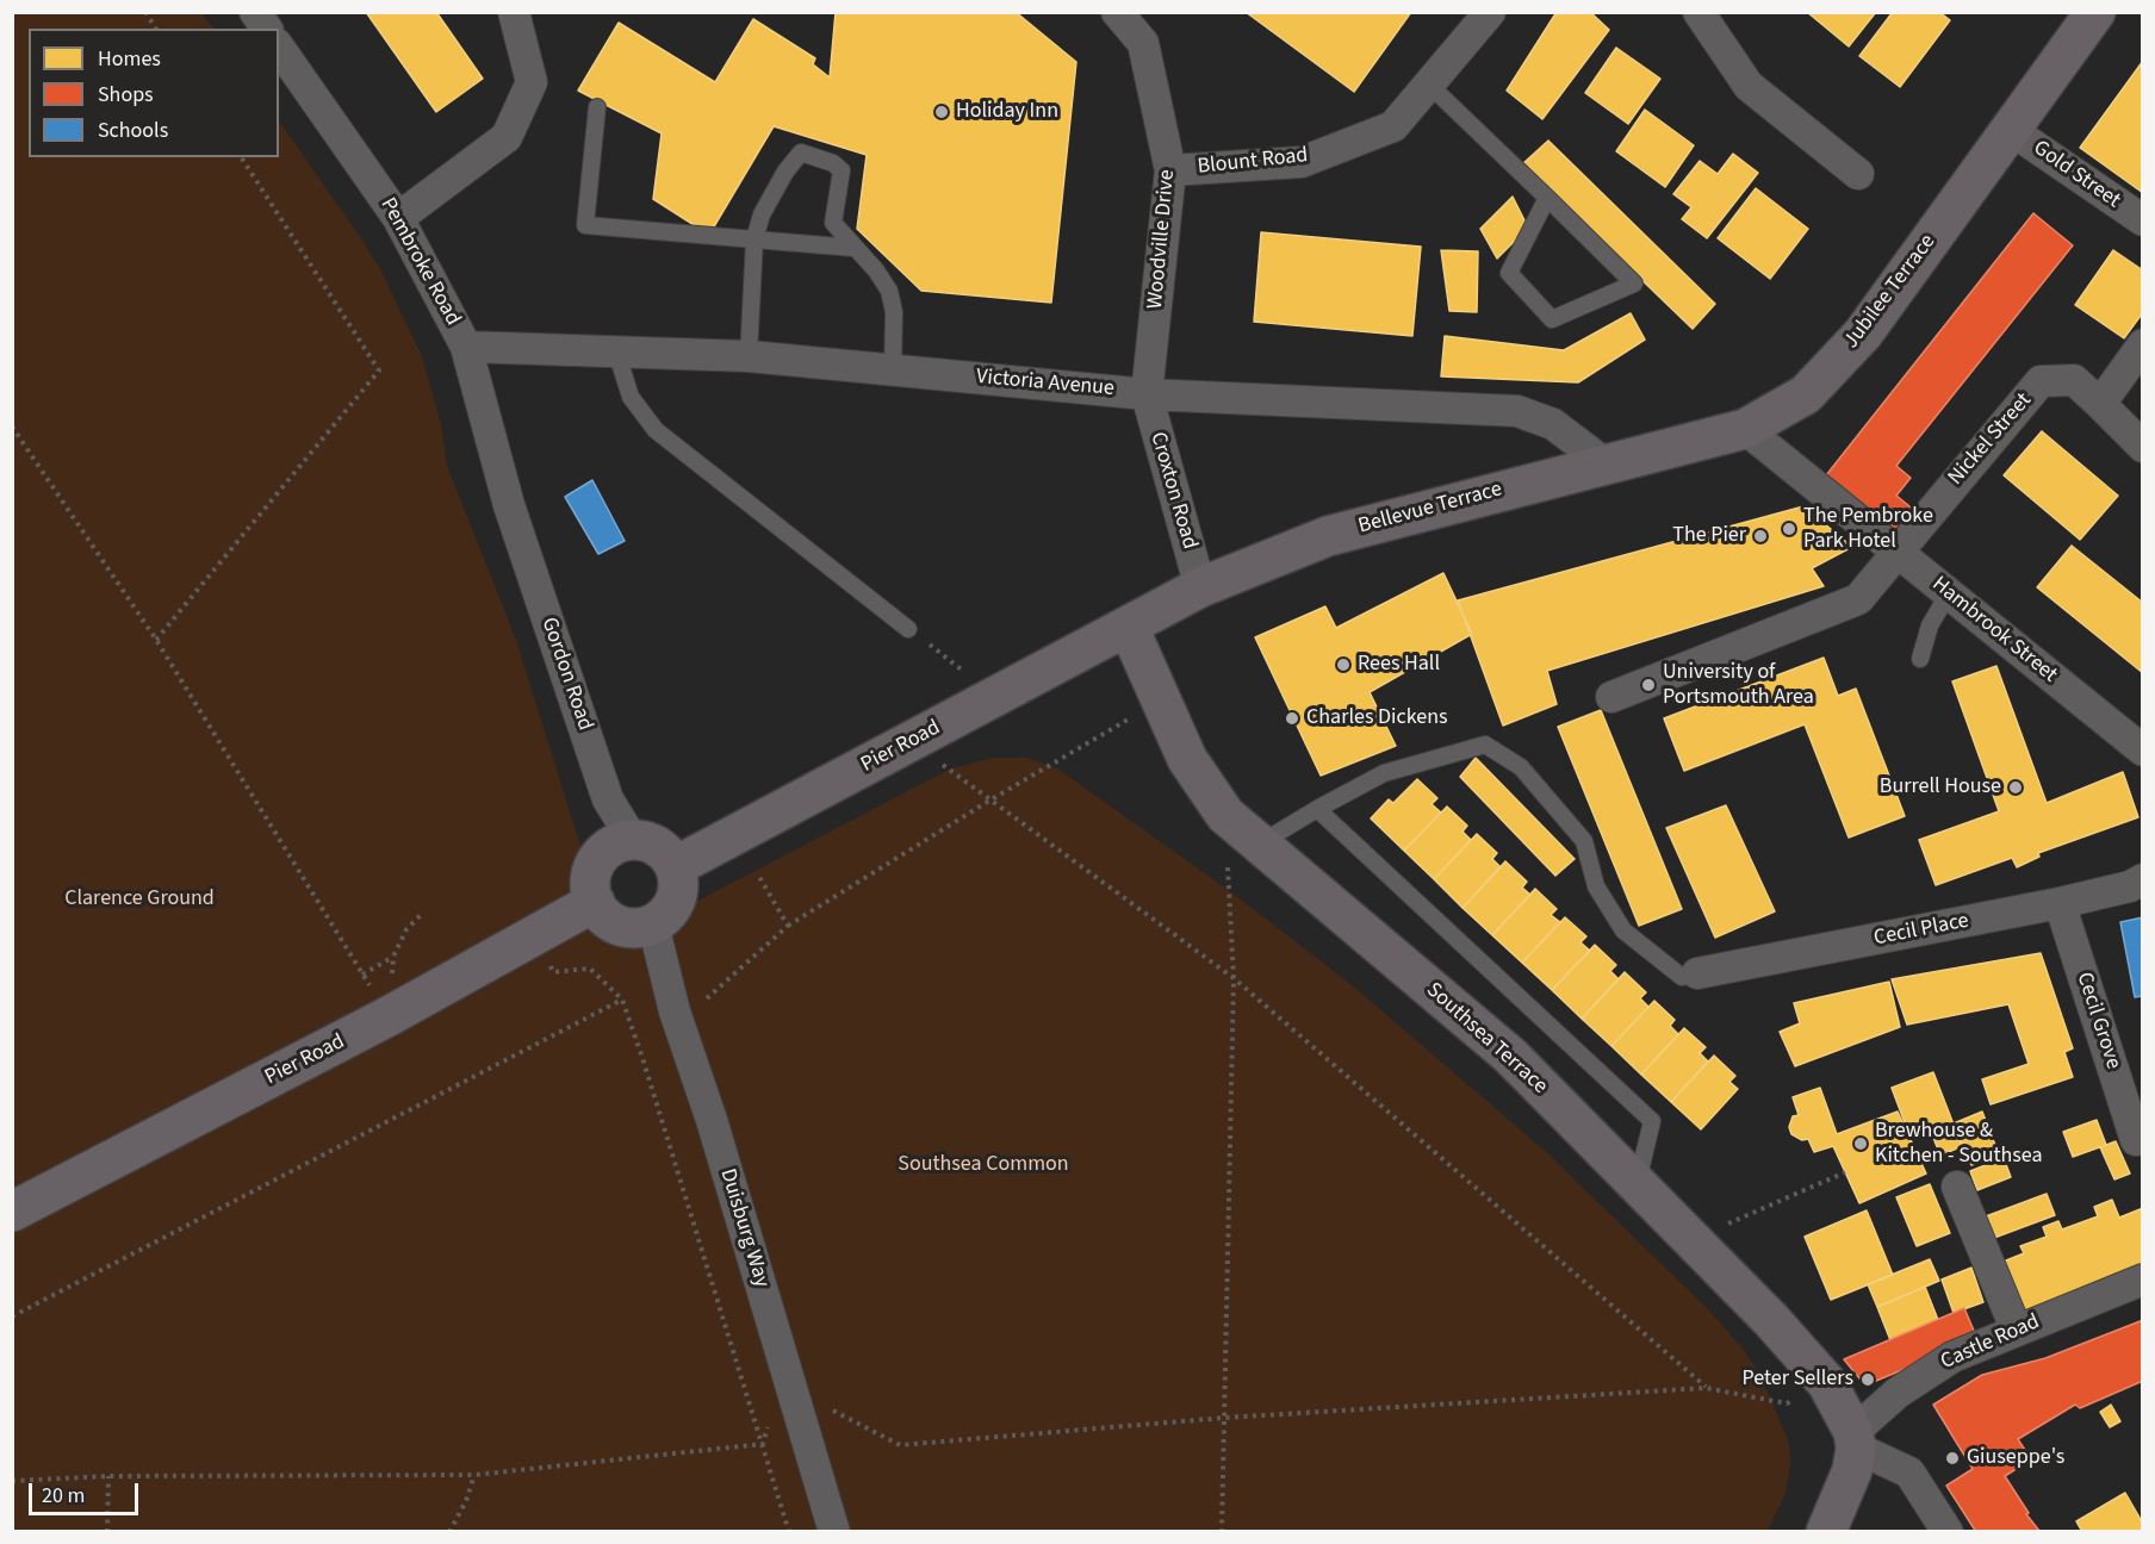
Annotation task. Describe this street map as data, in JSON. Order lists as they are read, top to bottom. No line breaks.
{"streets":{"main road":["Jubilee Terrace","Bellevue Terrace","Pier Road","Southsea Terrace"],"street":["Blount Road","Gold Street","Woodville Drive","Pembroke Road","Victoria Avenue","Nickel Street","Croxton Road","Hambrook Street","Gordon Road","Cecil Place","Cecil Grove","Duisburg Way","Castle Road"]},"crossings":[["Blount Road","Woodville Drive"],["Gold Street","Jubilee Terrace"],["Woodville Drive","Victoria Avenue"],["Woodville Drive","Croxton Road"],["Pembroke Road","Victoria Avenue"],["Pembroke Road","Gordon Road"],["Jubilee Terrace","Bellevue Terrace"],["Jubilee Terrace","Hambrook Street"],["Victoria Avenue","Croxton Road"],["Victoria Avenue","Bellevue Terrace"],["Nickel Street","Hambrook Street"],["Croxton Road","Bellevue Terrace"],["Bellevue Terrace","Hambrook Street"],["Bellevue Terrace","Pier Road"],["Bellevue Terrace","Southsea Terrace"],["Gordon Road","Pier Road"],["Gordon Road","Duisburg Way"],["Pier Road","Southsea Terrace"],["Pier Road","Duisburg Way"],["Cecil Place","Cecil Grove"],["Southsea Terrace","Castle Road"]],"parks":["Clarence Ground","Southsea Common"],"places":["Holiday Inn","The Pembroke Park Hotel","The Pier","Rees Hall","University of Portsmouth Area","Charles Dickens","Burrell House","Brewhouse & Kitchen - Southsea","Peter Sellers","Giuseppe's"],"legend":["Homes","Shops","Schools"],"scale_bar":"20 m"}
